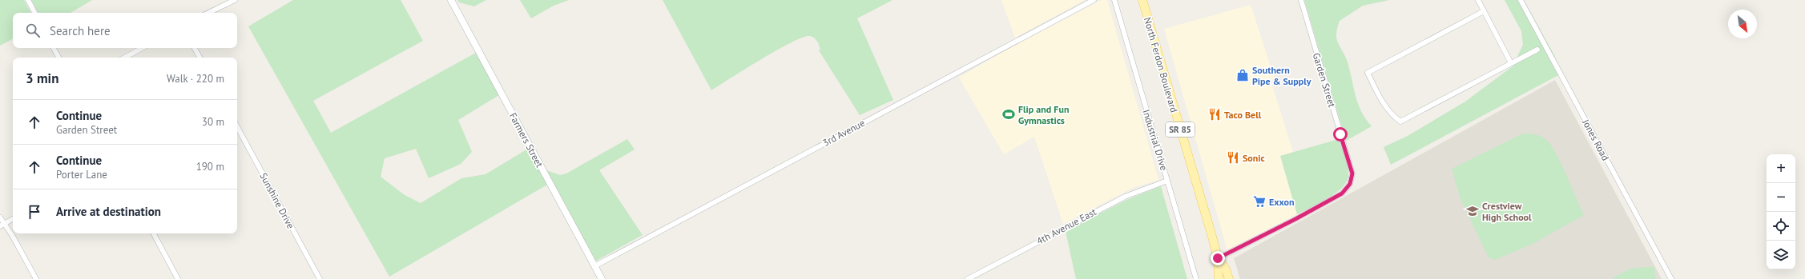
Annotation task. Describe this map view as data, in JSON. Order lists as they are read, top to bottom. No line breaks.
{"streets":{"main road":["North Ferdon Boulevard","SR 85"],"street":["Garden Street","3rd Avenue","Farmers Street","Industrial Drive","Jones Road","Sunshine Drive","4th Avenue East"]},"crossings":[["North Ferdon Boulevard","Garden Street"],["3rd Avenue","Farmers Street"],["Industrial Drive","4th Avenue East"]],"places":{"shop":["Southern Pipe & Supply"],"sports":["Flip and Fun Gymnastics"],"restaurant":["Taco Bell","Sonic"],"supermarket":["Exxon"],"school or university":["Crestview High School"]},"north":"bottom right","page":{"search":"Search here","heading":["3 min","Walk · 220 m"],"list":[["Continue","Garden Street","30 m"],["Continue","Porter Lane","190 m"],"Arrive at destination"],"map_buttons":["+","−"]}}
